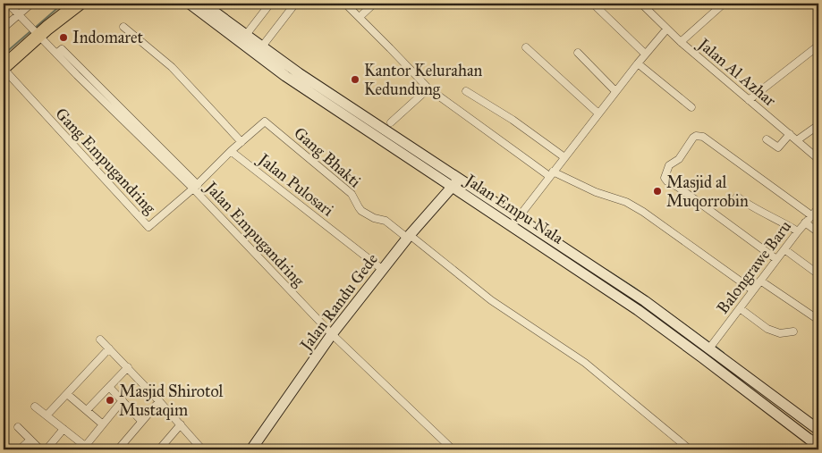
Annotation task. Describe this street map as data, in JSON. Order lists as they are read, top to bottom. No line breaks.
{"streets":{"main road":["Jalan Empu Nala","Jalan Randu Gede"],"street":["Jalan Al Azhar","Gang Bhakti","Gang Empugandring","Jalan Pulosari","Jalan Empugandring","Balongrawe Baru"]},"crossings":[["Gang Bhakti","Jalan Pulosari"],["Gang Bhakti","Jalan Randu Gede"],["Gang Empugandring","Jalan Empugandring"],["Jalan Pulosari","Jalan Randu Gede"],["Jalan Empu Nala","Balongrawe Baru"],["Jalan Empu Nala","Jalan Randu Gede"],["Jalan Empugandring","Jalan Randu Gede"]],"places":["Indomaret","Kantor Kelurahan Kedundung","Masjid al Muqorrobin","Masjid Shirotol Mustaqim"]}
